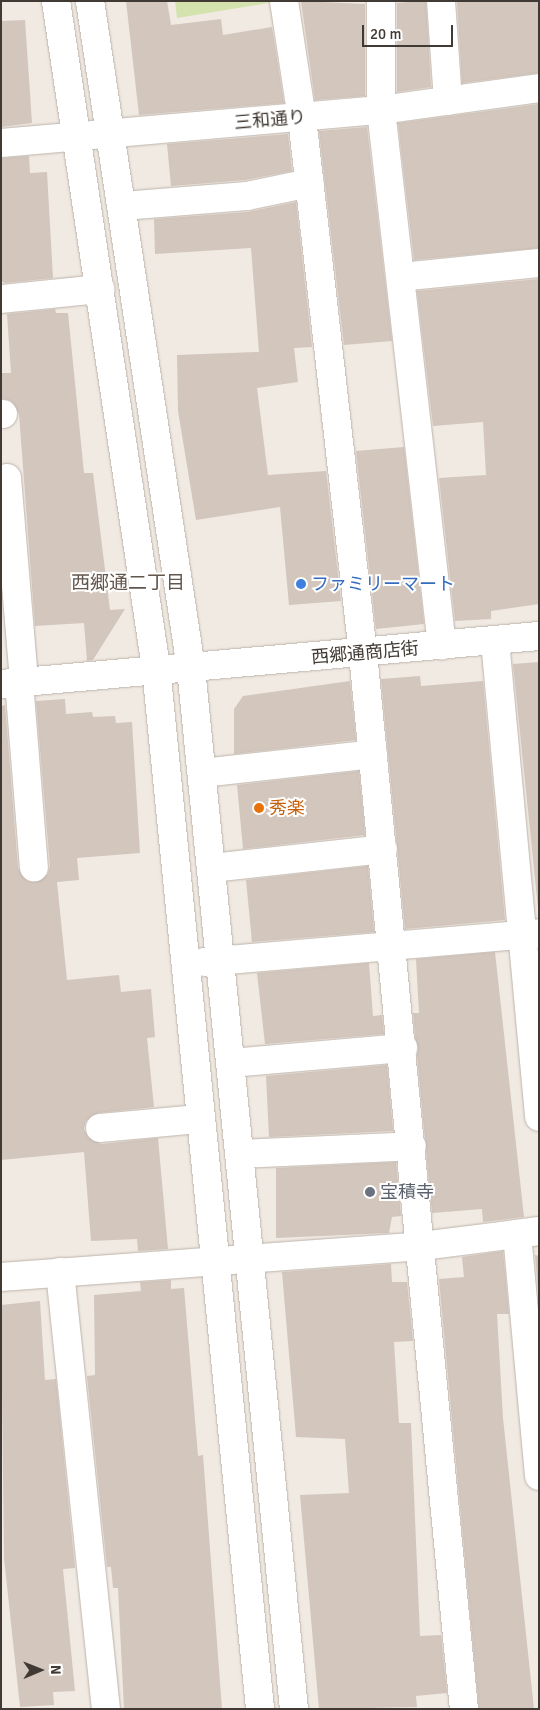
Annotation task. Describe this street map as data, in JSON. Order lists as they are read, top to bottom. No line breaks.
{"streets":{"street":["三和通り","西郷通商店街"]},"districts":["西郷通二丁目"],"places":["ファミリーマート","秀楽","宝積寺"],"scale_bar":"20 m","north":"right"}
